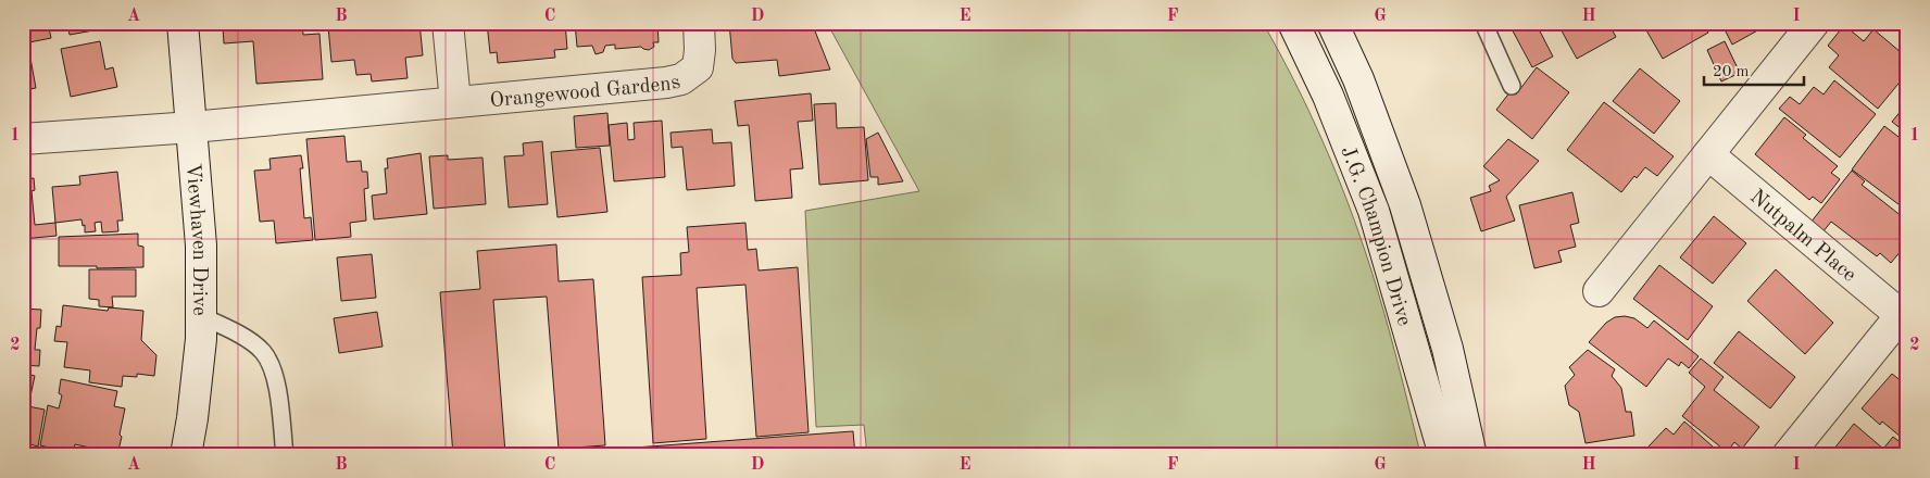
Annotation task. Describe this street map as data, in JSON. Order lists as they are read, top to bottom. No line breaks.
{"streets":{"street":["Orangewood Gardens","Nutpalm Place","J.G. Champion Drive","Viewhaven Drive"]},"crossings":[["Orangewood Gardens","Viewhaven Drive"]],"scale_bar":"20 m","grid":{"columns":["A","B","C","D","E","F","G","H","I"],"rows":["1","2"]}}
